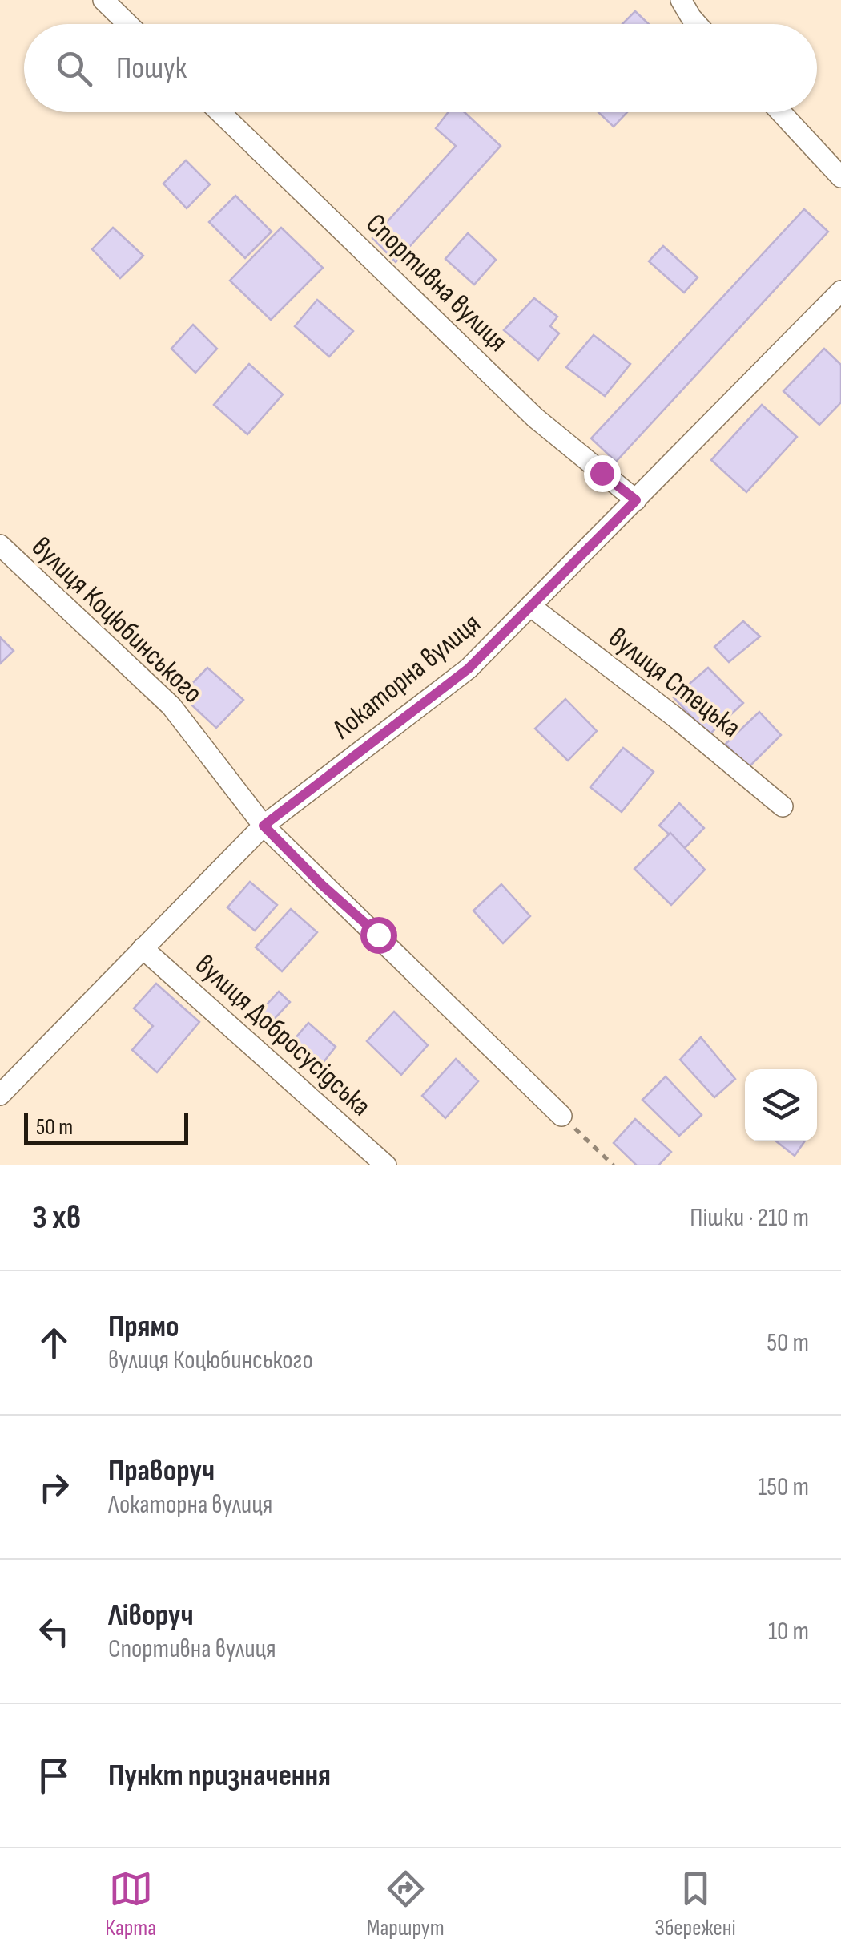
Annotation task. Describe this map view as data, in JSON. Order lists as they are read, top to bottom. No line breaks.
{"streets":{"street":["Спортивна вулиця","вулиця Коцюбинського","Локаторна вулиця","вулиця Стецька","вулиця Добросусідська"]},"crossings":[["Спортивна вулиця","Локаторна вулиця"],["вулиця Коцюбинського","Локаторна вулиця"],["Локаторна вулиця","вулиця Стецька"],["Локаторна вулиця","вулиця Добросусідська"]],"scale_bar":"50 m","page":{"search":"Пошук","scale":"50 m","heading":["3 хв","Пішки · 210 m"],"list":[["Прямо","вулиця Коцюбинського","50 m"],["Праворуч","Локаторна вулиця","150 m"],["Ліворуч","Спортивна вулиця","10 m"],"Пункт призначення"],"nav":["Карта","Маршрут","Збережені"]}}
